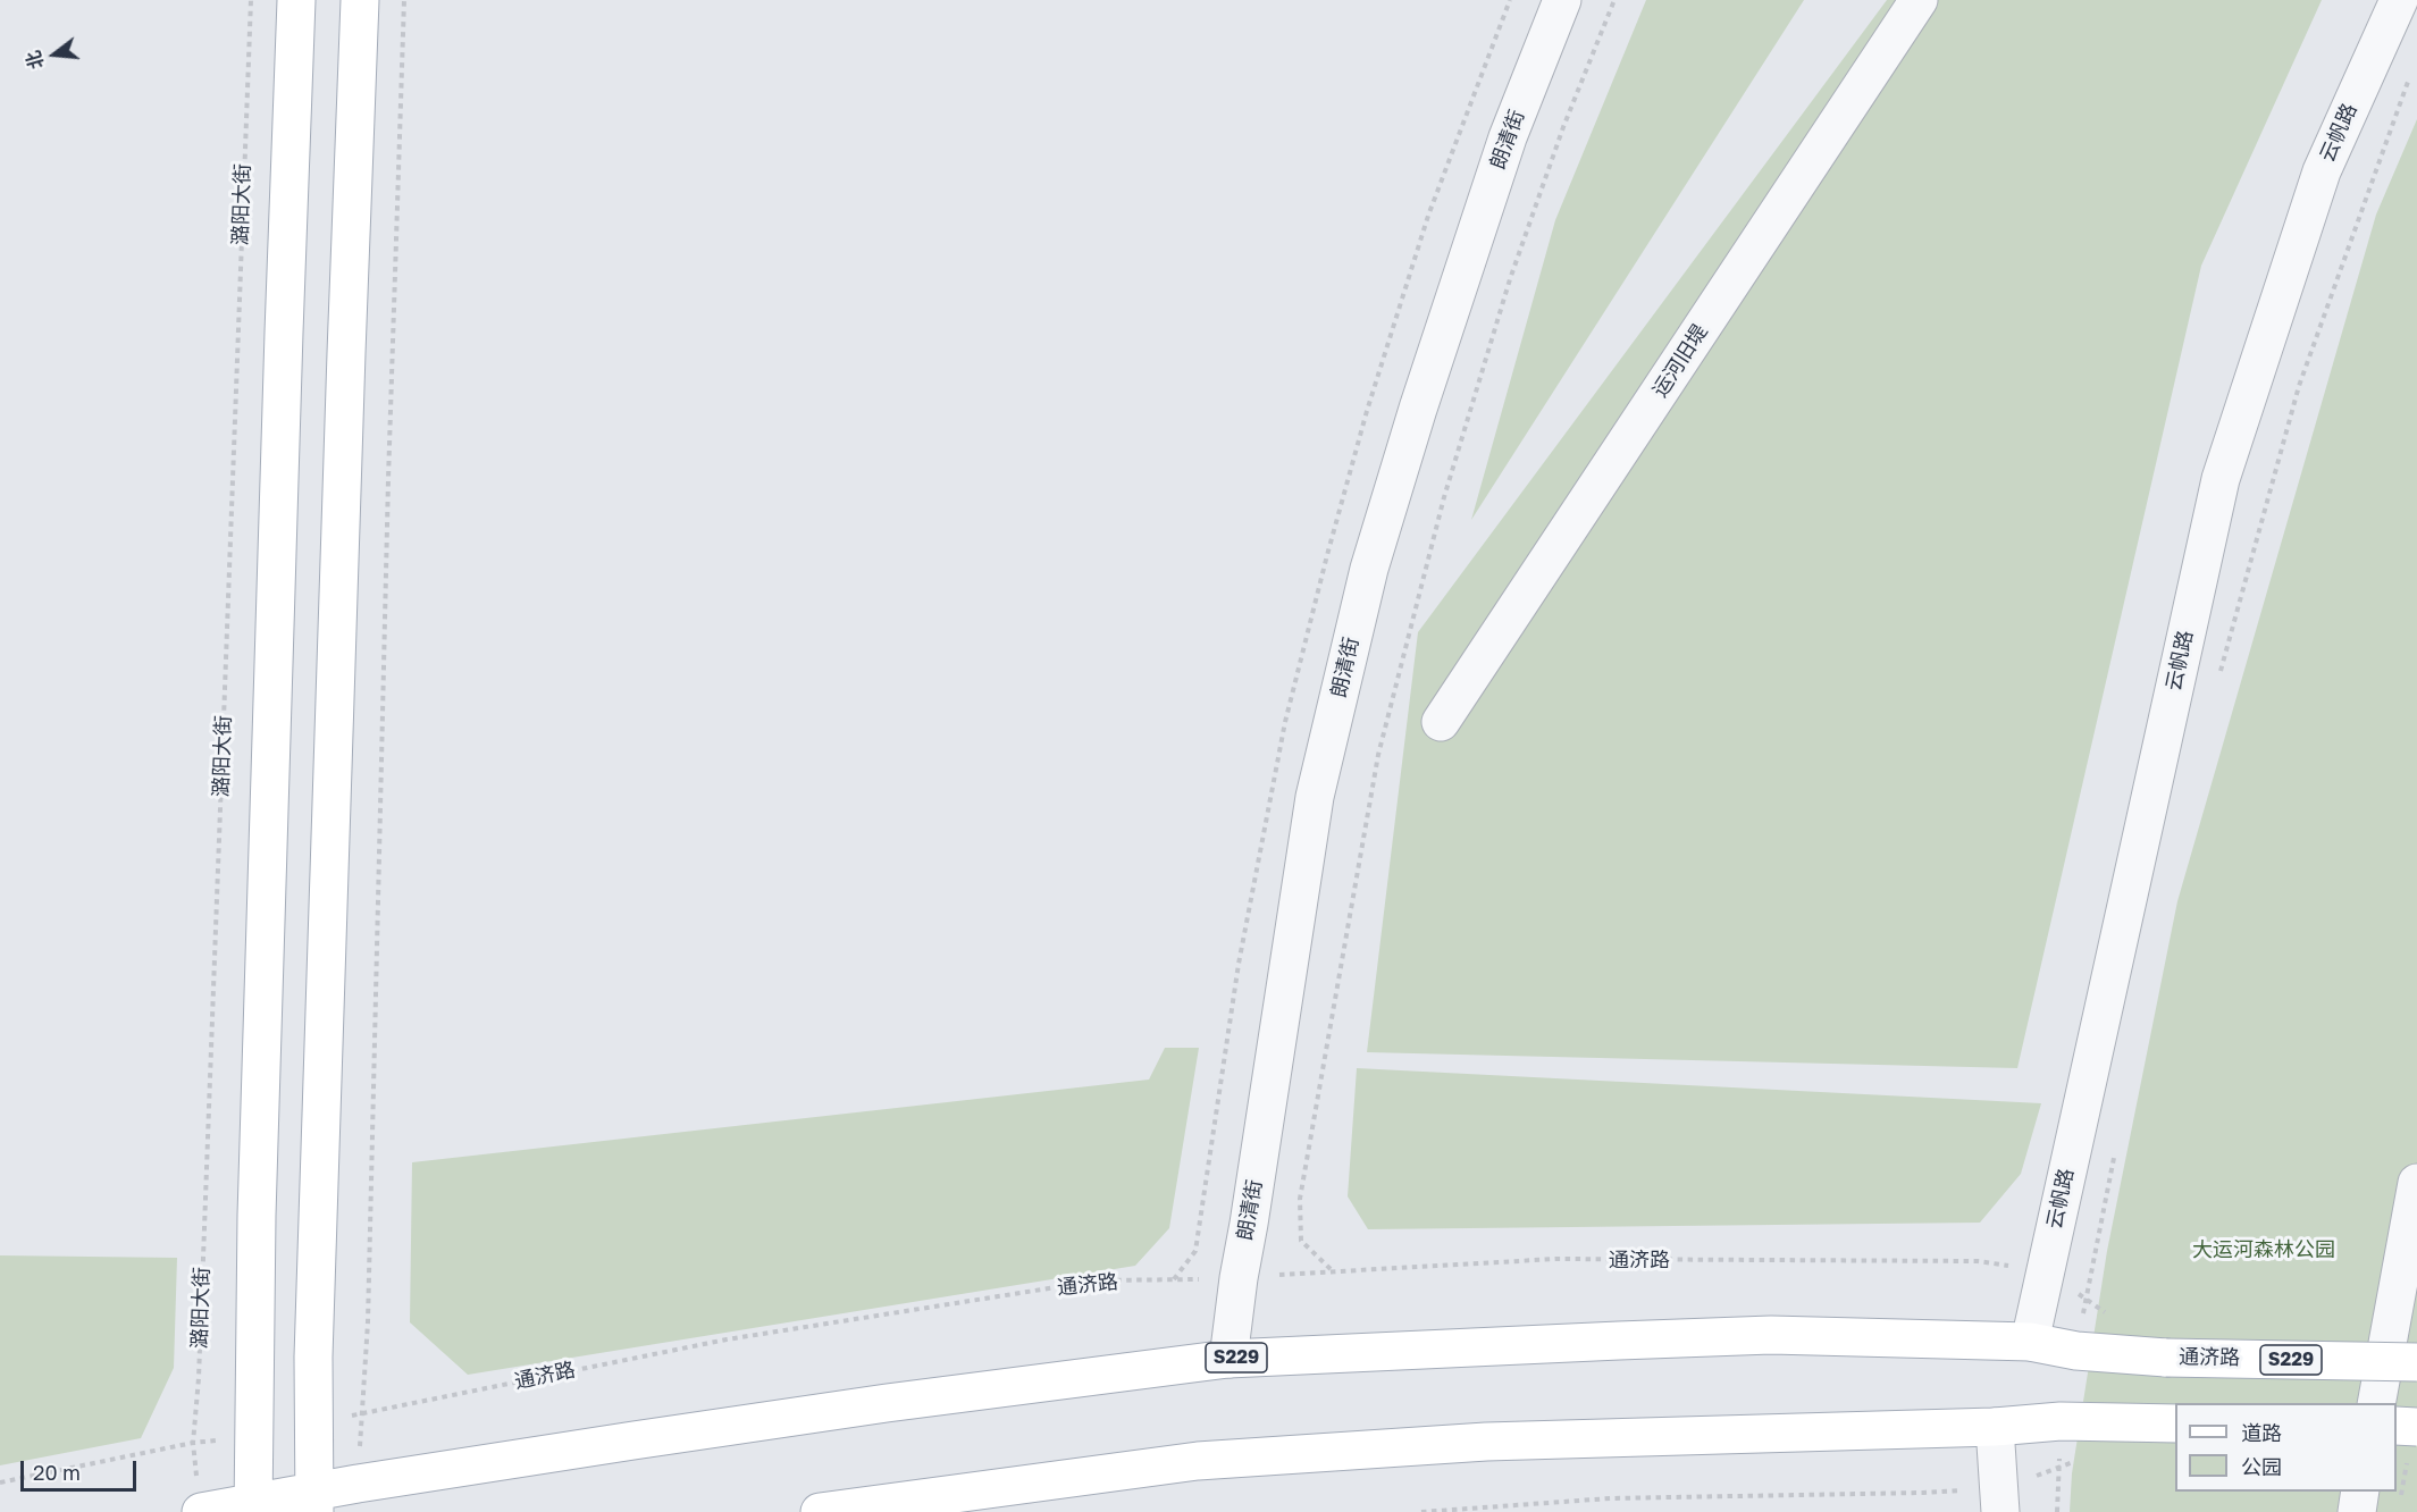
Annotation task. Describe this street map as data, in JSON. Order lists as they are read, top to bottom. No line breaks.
{"streets":{"main road":["通济路","S229"],"street":["云帆路","朗清街","运河旧堤"],"path":["潞阳大街"]},"crossings":[["云帆路","通济路"],["朗清街","通济路"],["潞阳大街","通济路"]],"parks":["大运河森林公园"],"legend":["道路","公园"],"scale_bar":"20 m","north":"left"}
